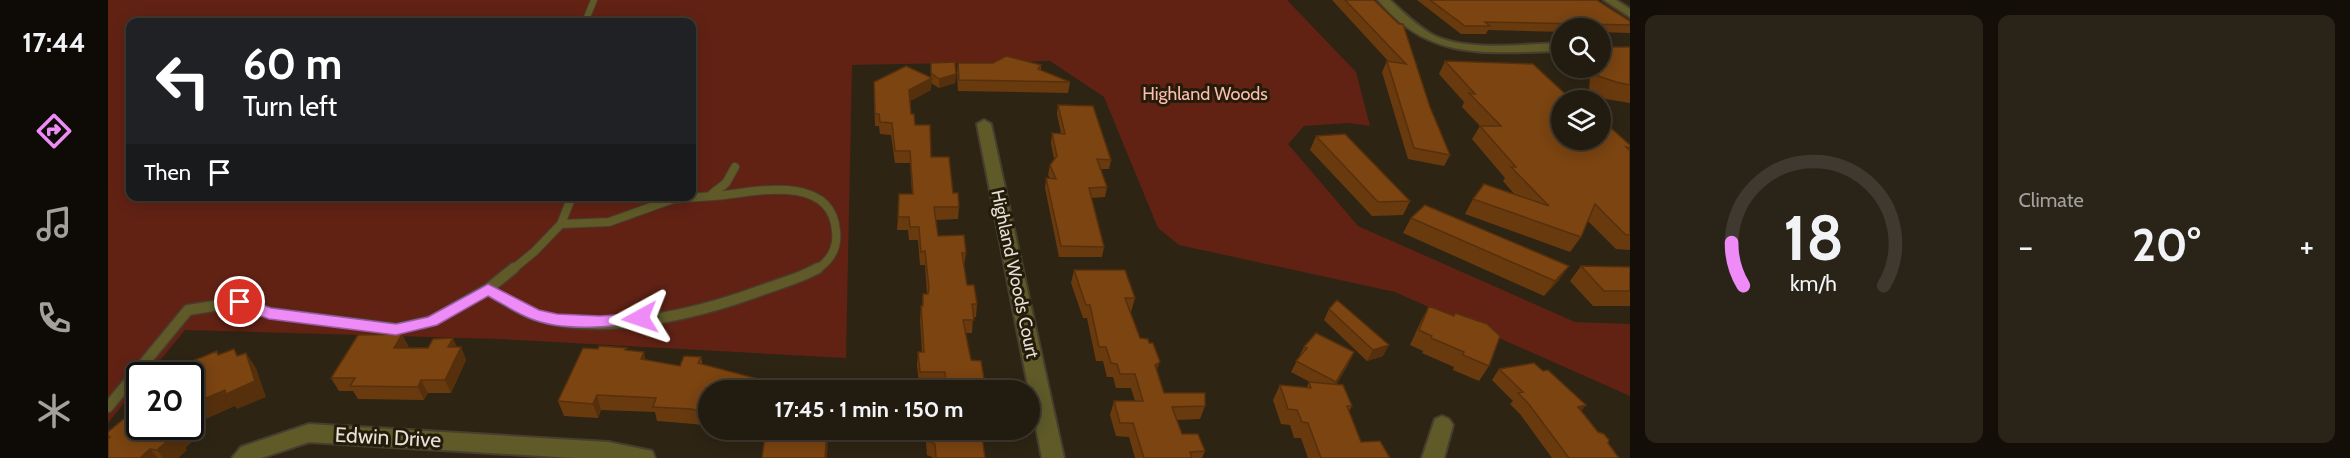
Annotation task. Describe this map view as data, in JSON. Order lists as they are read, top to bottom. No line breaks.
{"streets":{"street":["Highland Woods Court","Edwin Drive"]},"parks":["Highland Woods"],"page":{"tabs":"17:44","tile":"Climate","turn":["60 m","Turn left"],"then":"Then","heat":["−","20°","+"],"limit":"20","trip":"17:45 · 1 min · 150 m","gauge":["18","km/h"]}}
